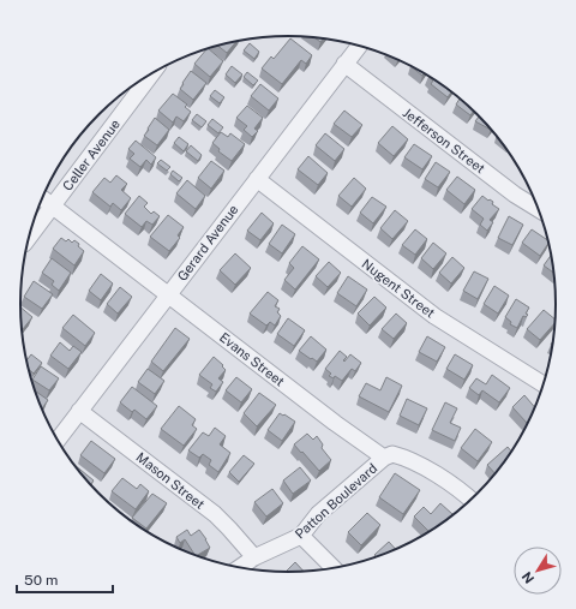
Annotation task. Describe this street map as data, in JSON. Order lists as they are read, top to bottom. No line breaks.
{"streets":{"street":["Jefferson Street","Celler Avenue","Gerard Avenue","Nugent Street","Evans Street","Mason Street","Patton Boulevard"]},"crossings":[["Jefferson Street","Gerard Avenue"],["Celler Avenue","Evans Street"],["Gerard Avenue","Nugent Street"],["Gerard Avenue","Evans Street"],["Gerard Avenue","Mason Street"],["Evans Street","Patton Boulevard"],["Mason Street","Patton Boulevard"]],"scale_bar":"50 m","north":"bottom left"}
